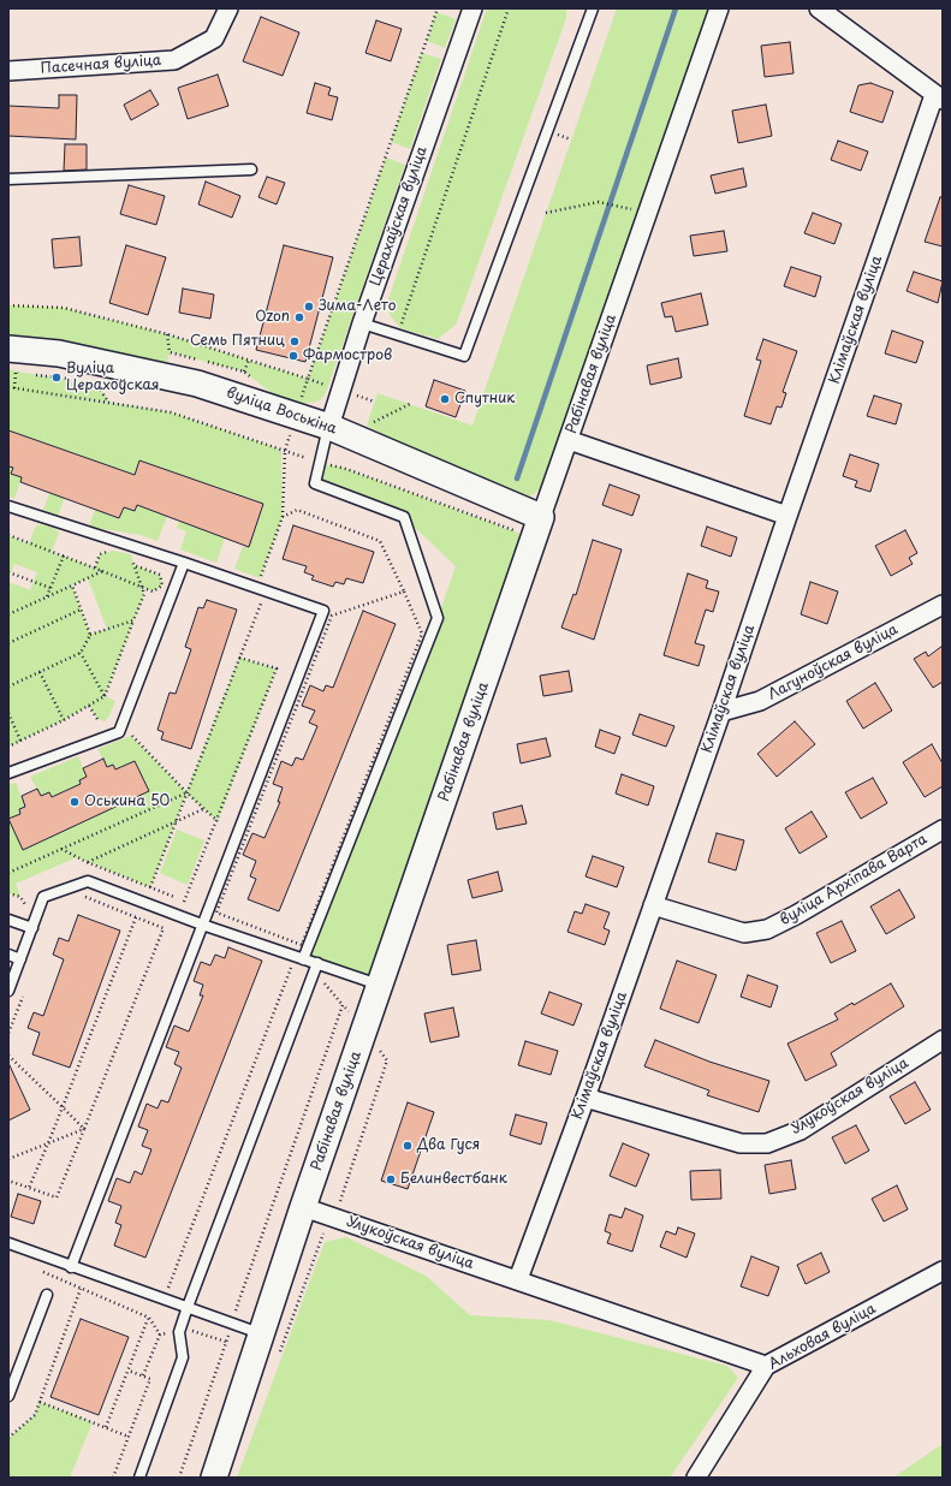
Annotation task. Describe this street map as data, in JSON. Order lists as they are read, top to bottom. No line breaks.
{"streets":{"street":["Пасечная вуліца","Церахаўская вуліца","Клімаўская вуліца","Рабінавая вуліца","вуліца Воськіна","Лагуноўская вуліца","вуліца Архіпава Варта","Улукоўская вуліца","Альховая вуліца"]},"crossings":[["Церахаўская вуліца","вуліца Воськіна"],["Клімаўская вуліца","Лагуноўская вуліца"],["Клімаўская вуліца","вуліца Архіпава Варта"],["Клімаўская вуліца","Улукоўская вуліца"],["Рабінавая вуліца","вуліца Воськіна"],["Рабінавая вуліца","Улукоўская вуліца"],["Улукоўская вуліца","Альховая вуліца"]],"places":["Зима-Лето","Ozon","Семь Пятниц","Фармостров","Вуліца Церахоўская","Спутник","Оськина 50","Два Гуся","Белинвестбанк"]}
